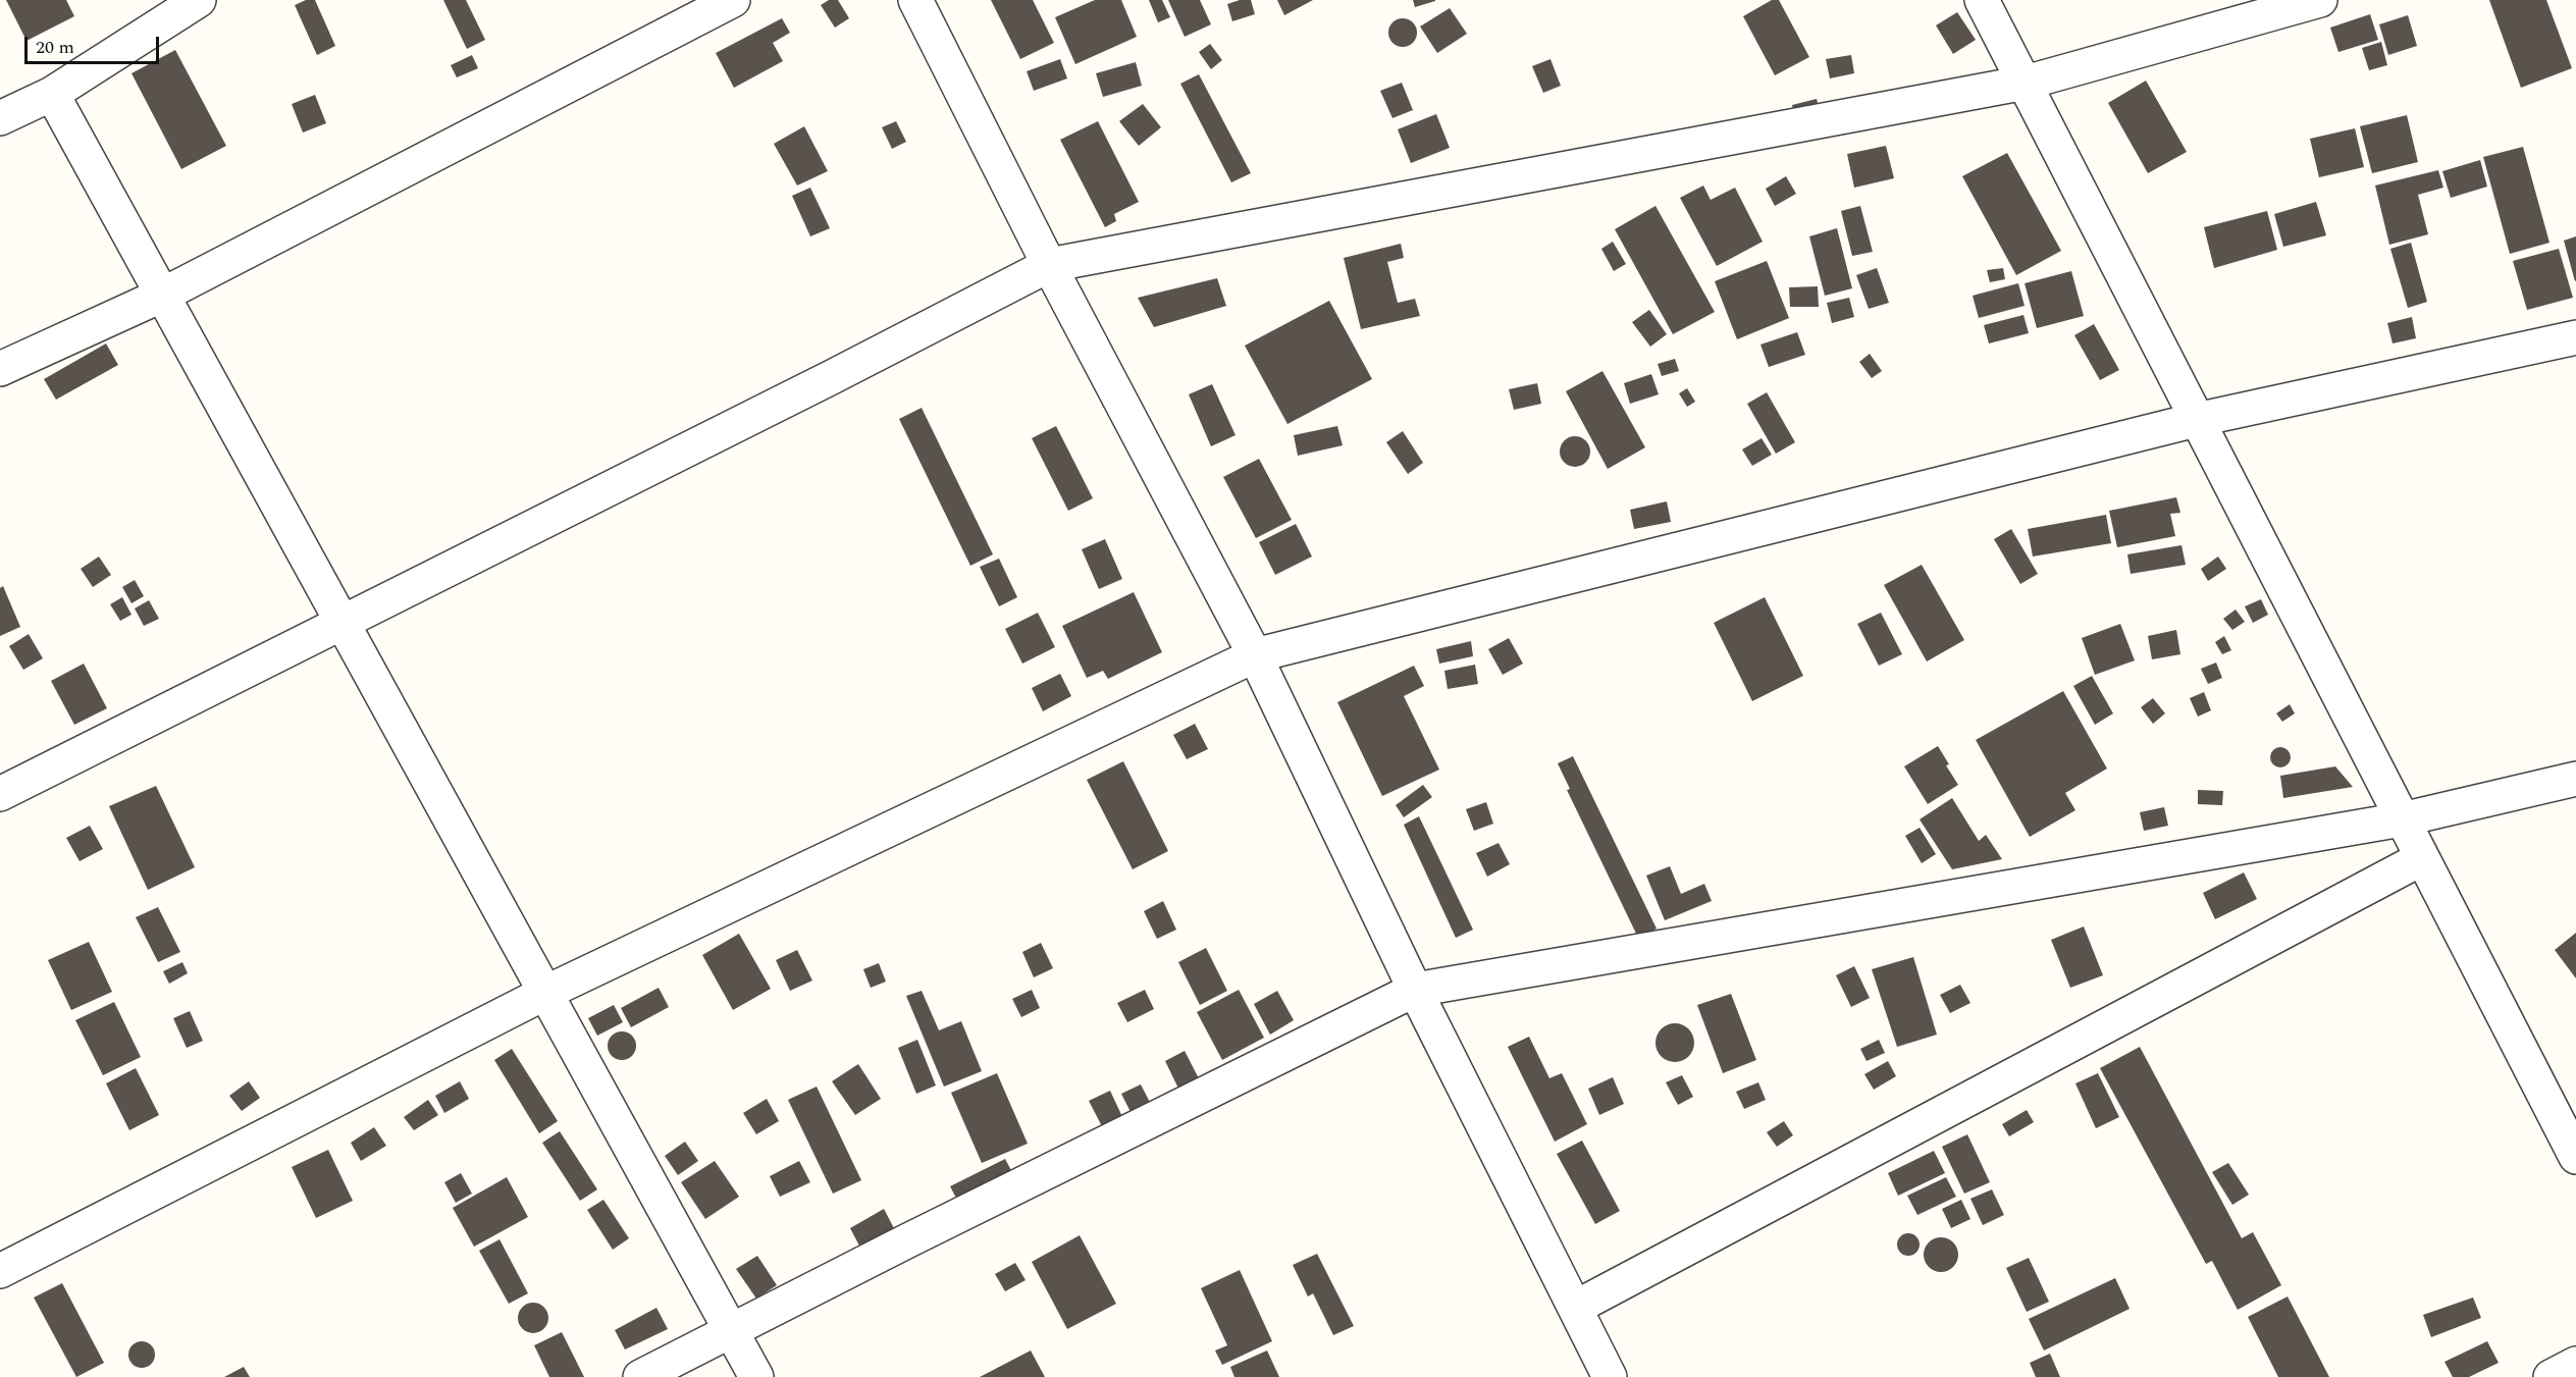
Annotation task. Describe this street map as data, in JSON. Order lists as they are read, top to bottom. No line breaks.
{"scale_bar":"20 m"}
